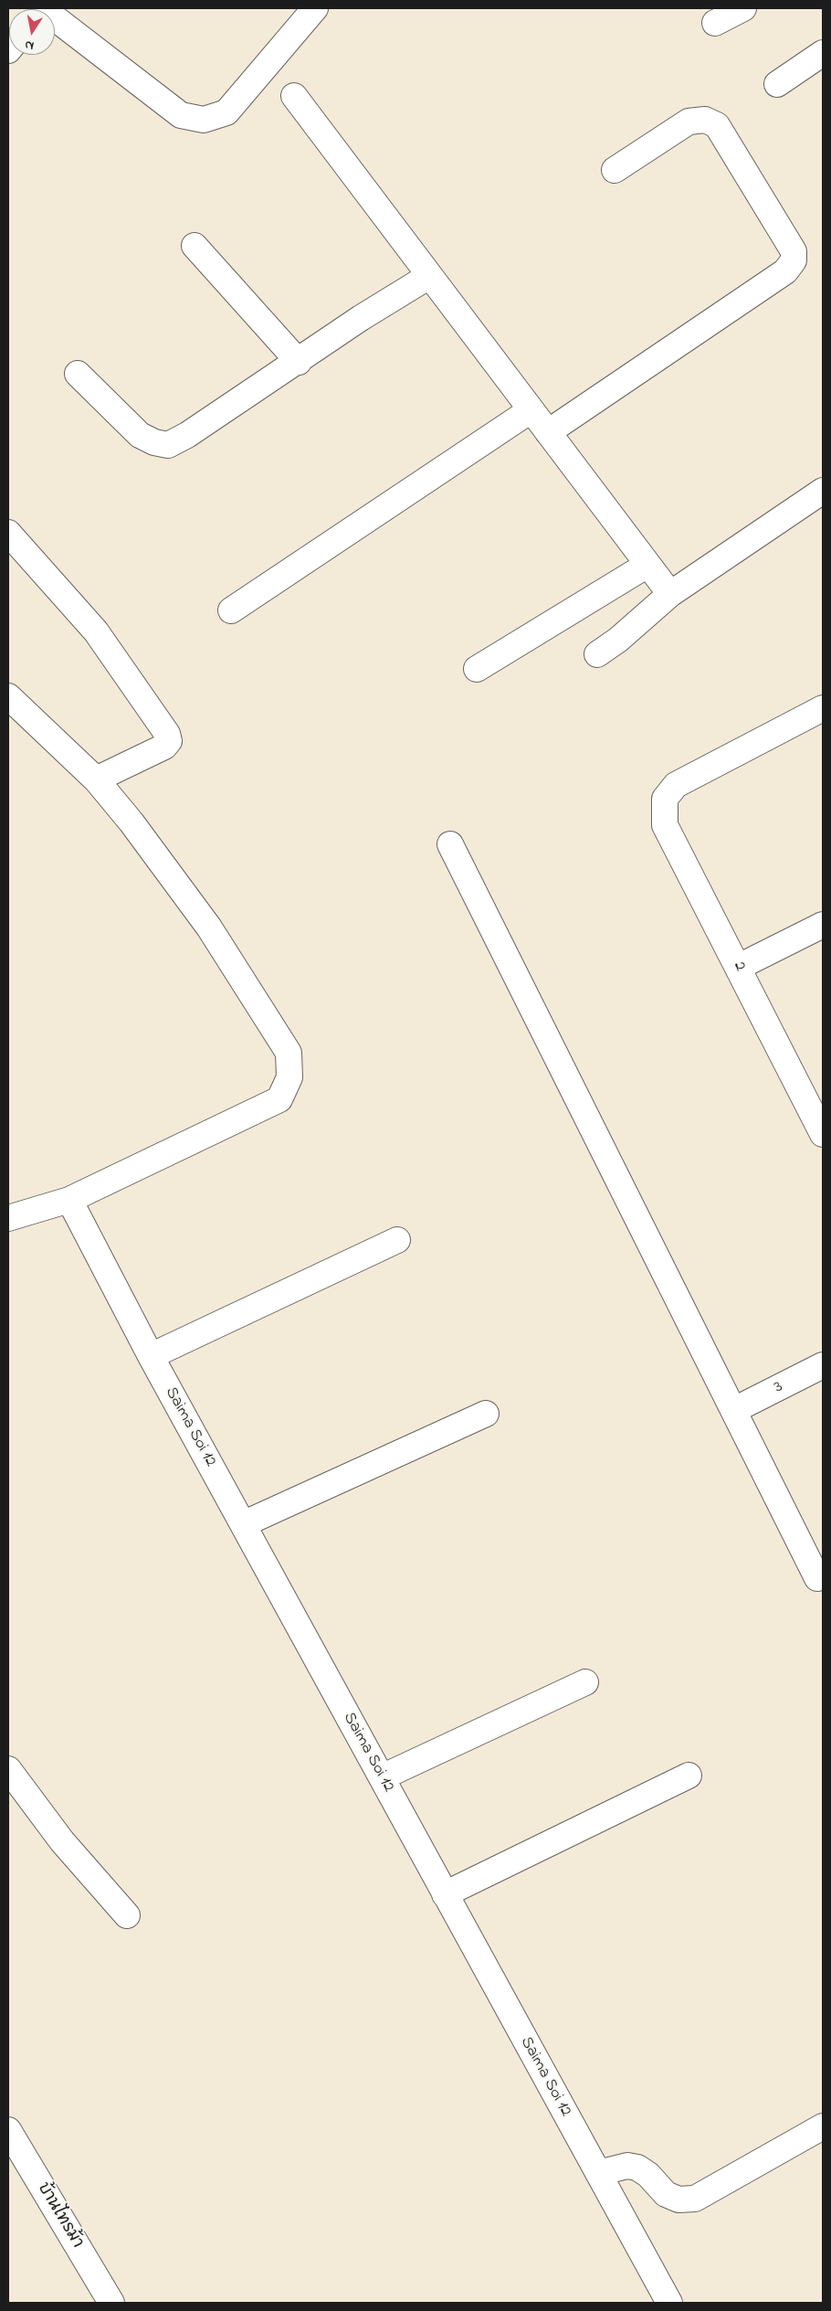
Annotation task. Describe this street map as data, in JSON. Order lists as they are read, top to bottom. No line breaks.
{"streets":{"street":["2","3","Saima Soi 12","บ้านไทรม้า"]},"north":"bottom"}
